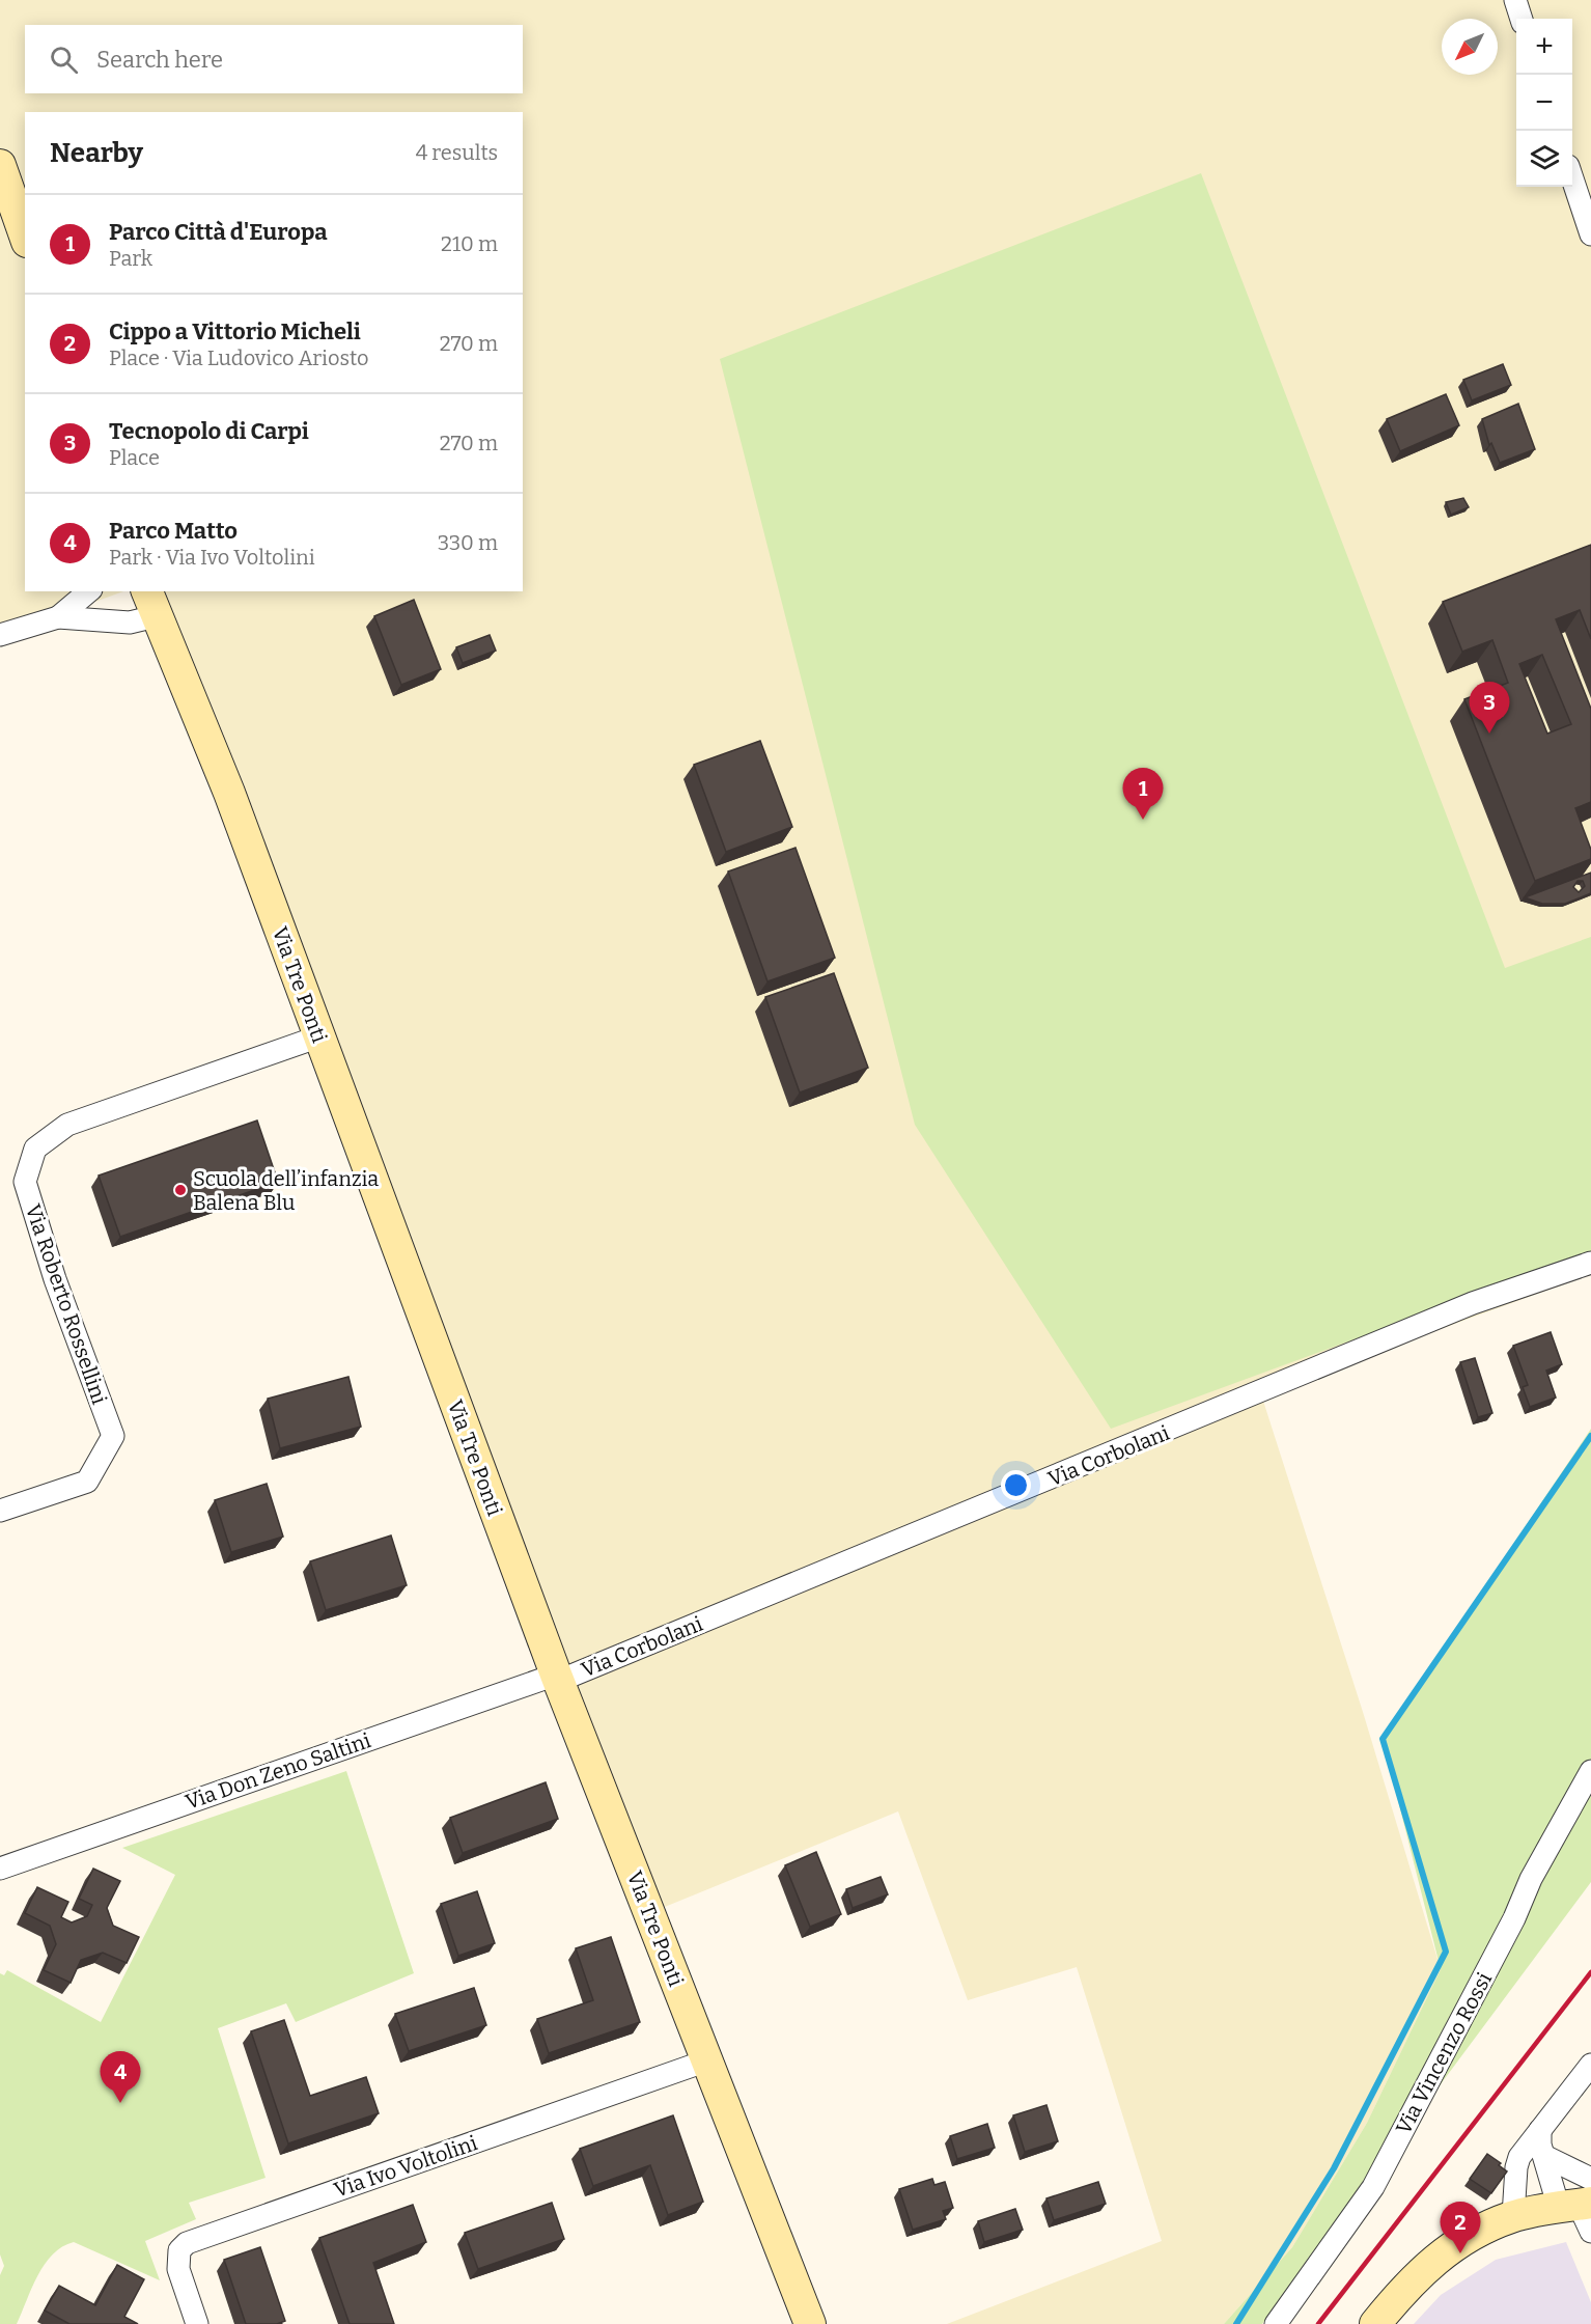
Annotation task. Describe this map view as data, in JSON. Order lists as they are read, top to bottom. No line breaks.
{"streets":{"street":["Via Tre Ponti","Via Roberto Rossellini","Via Corbolani","Via Don Zeno Saltini","Via Vincenzo Rossi","Via Ivo Voltolini"]},"crossings":[["Via Tre Ponti","Via Roberto Rossellini"],["Via Tre Ponti","Via Corbolani"],["Via Tre Ponti","Via Don Zeno Saltini"],["Via Tre Ponti","Via Ivo Voltolini"],["Via Corbolani","Via Don Zeno Saltini"]],"places":["Scuola dell’infanzia Balena Blu"],"north":"bottom left","page":{"map_buttons":["+","−"],"search":"Search here","heading":["Nearby","4 results"],"list":[{"mark":"1","name":"Parco Città d'Europa","note":"Park","value":"210 m"},{"mark":"2","name":"Cippo a Vittorio Micheli","note":"Place · Via Ludovico Ariosto","value":"270 m"},{"mark":"3","name":"Tecnopolo di Carpi","note":"Place","value":"270 m"},{"mark":"4","name":"Parco Matto","note":"Park · Via Ivo Voltolini","value":"330 m"}],"pins":["3","1","4","2"]}}
